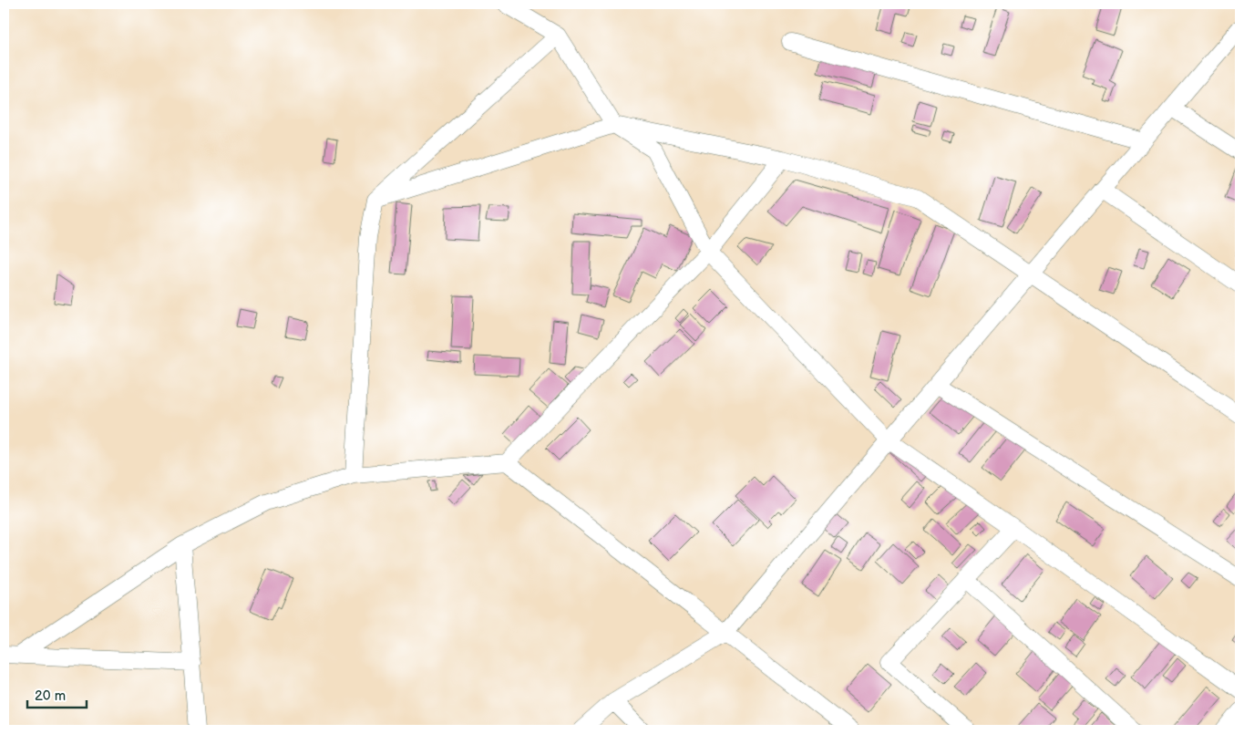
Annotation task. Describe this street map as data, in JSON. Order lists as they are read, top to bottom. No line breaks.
{"scale_bar":"20 m"}
